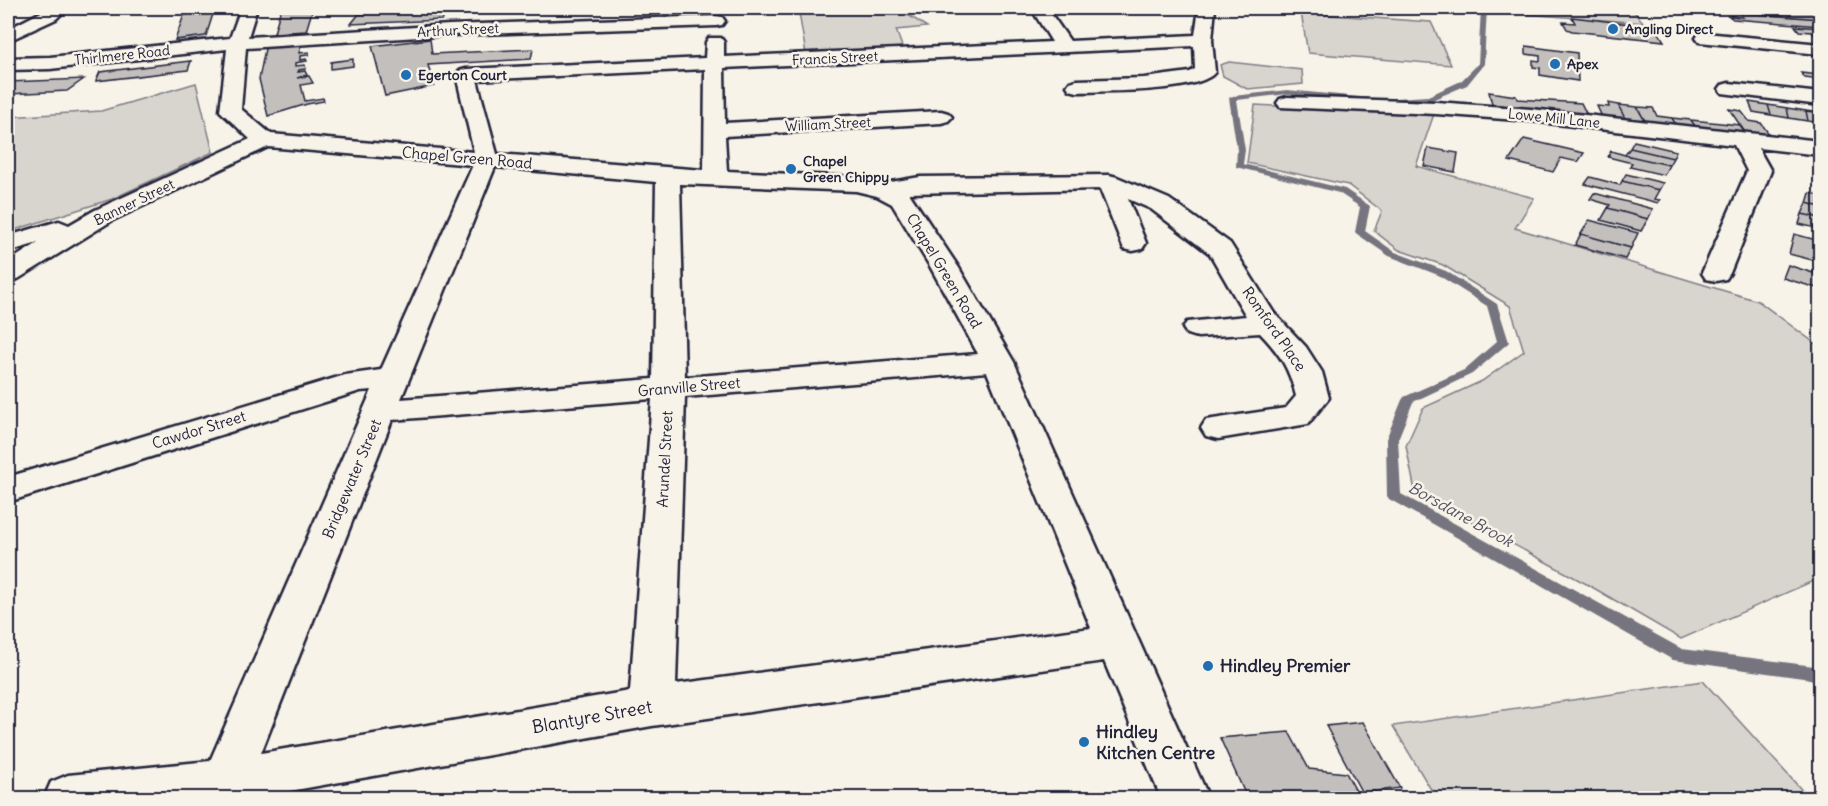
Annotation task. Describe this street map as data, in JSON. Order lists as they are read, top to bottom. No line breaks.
{"streets":{"street":["Arthur Street","Thirlmere Road","Francis Street","Lowe Mill Lane","William Street","Chapel Green Road","Banner Street","Romford Place","Granville Street","Cawdor Street","Arundel Street","Bridgewater Street","Blantyre Street"]},"crossings":[["Arthur Street","Thirlmere Road"],["Francis Street","Chapel Green Road"],["Francis Street","Bridgewater Street"],["Chapel Green Road","Banner Street"],["Chapel Green Road","Granville Street"],["Chapel Green Road","Arundel Street"],["Chapel Green Road","Bridgewater Street"],["Chapel Green Road","Blantyre Street"],["Granville Street","Arundel Street"],["Granville Street","Bridgewater Street"],["Cawdor Street","Bridgewater Street"],["Arundel Street","Blantyre Street"],["Bridgewater Street","Blantyre Street"]],"water":["Borsdane Brook"],"places":["Angling Direct","Apex","Egerton Court","Chapel Green Chippy","Hindley Premier","Hindley Kitchen Centre"]}
